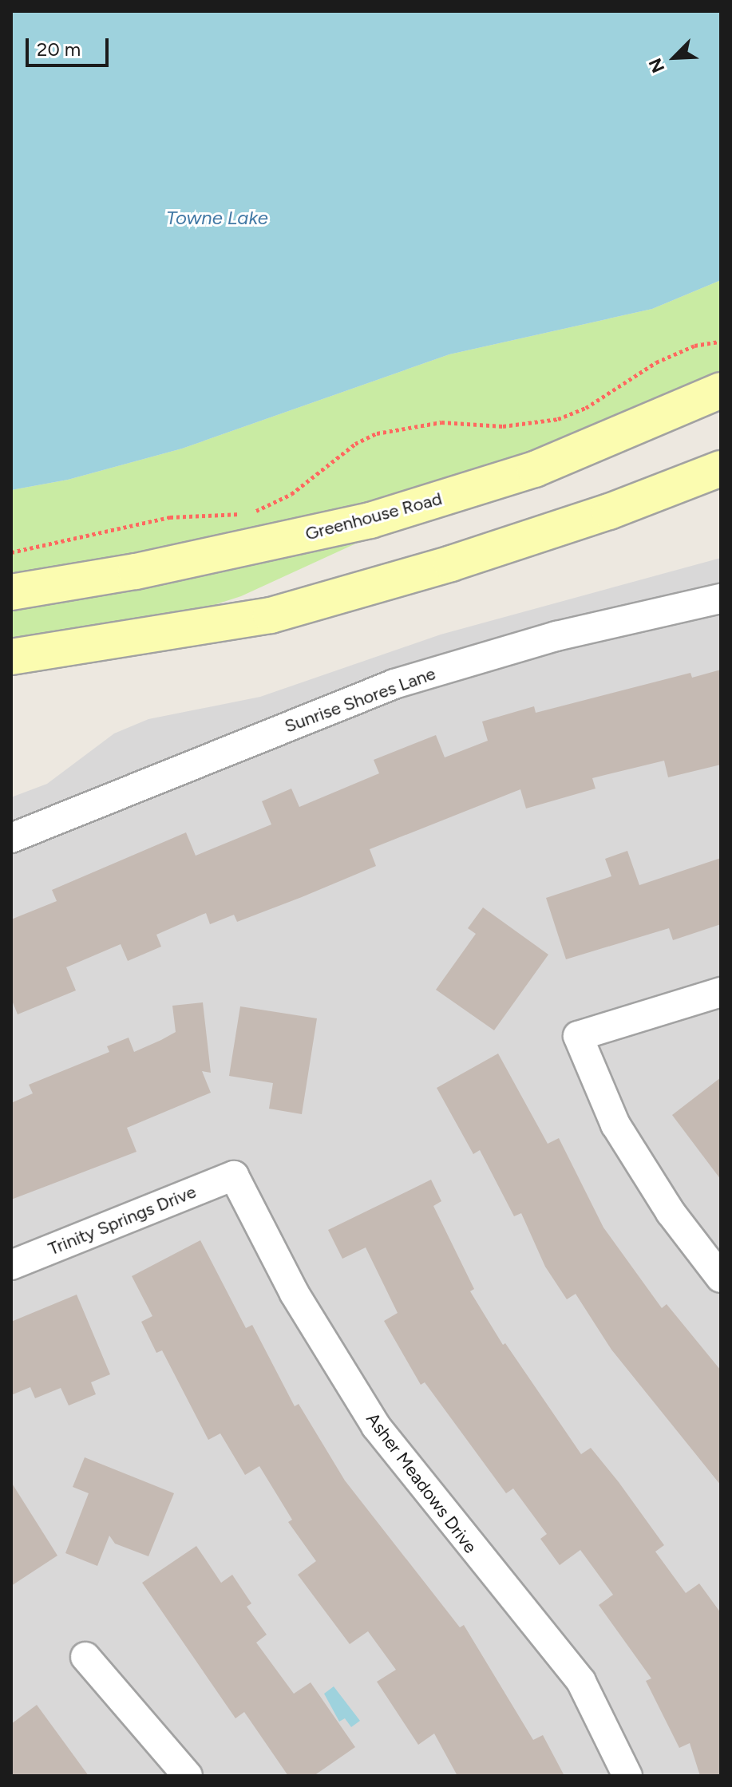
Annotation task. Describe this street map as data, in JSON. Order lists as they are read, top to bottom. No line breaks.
{"streets":{"main road":["Greenhouse Road"],"street":["Sunrise Shores Lane","Trinity Springs Drive","Asher Meadows Drive"]},"crossings":[["Trinity Springs Drive","Asher Meadows Drive"]],"water":["Towne Lake"],"scale_bar":"20 m","north":"bottom left"}
